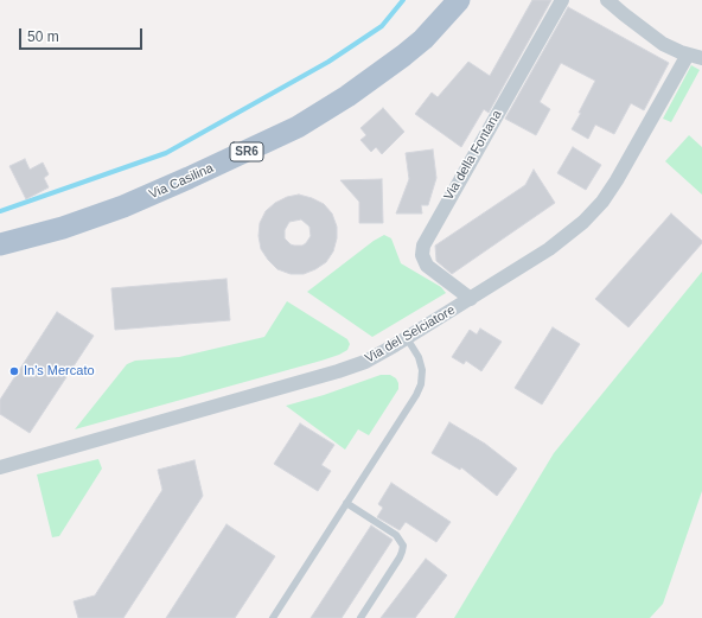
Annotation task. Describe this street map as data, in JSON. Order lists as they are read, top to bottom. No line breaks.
{"streets":{"main road":["SR6","Via Casilina"],"street":["Via della Fontana","Via del Selciatore"]},"crossings":[["Via della Fontana","Via del Selciatore"]],"places":["In's Mercato"],"scale_bar":"50 m"}
